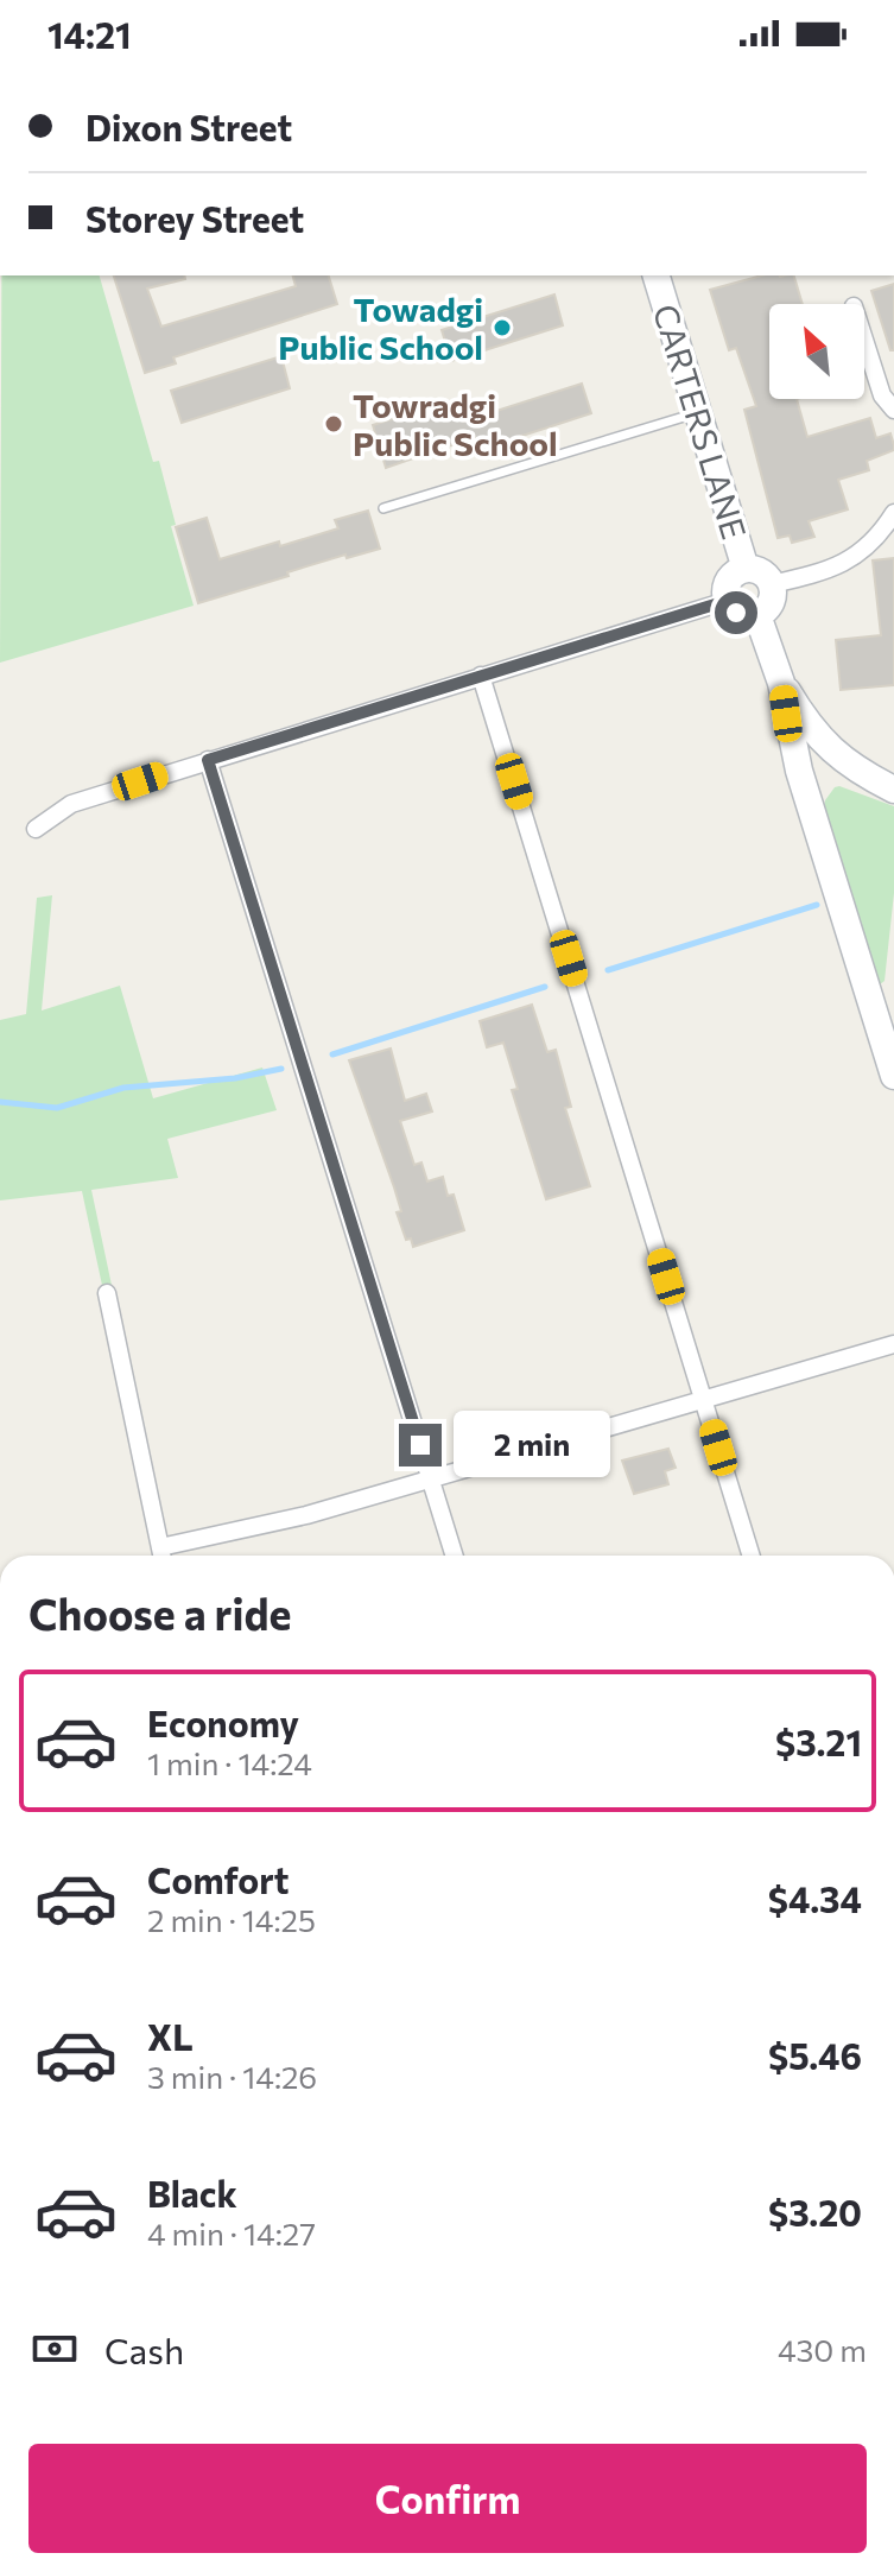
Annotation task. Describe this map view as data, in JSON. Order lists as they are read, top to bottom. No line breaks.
{"streets":{"main road":["CARTERS LANE"]},"places":["Towadgi Public School","Towradgi Public School"],"north":"top left","page":{"status":"14:21","banner":["Dixon Street","Storey Street"],"bubble":"2 min","heading":"Choose a ride","list":[{"name":"Economy","note":"1 min · 14:24","value":"$3.21"},{"name":"Comfort","note":"2 min · 14:25","value":"$4.34"},{"name":"XL","note":"3 min · 14:26","value":"$5.46"},{"name":"Black","note":"4 min · 14:27","value":"$3.20"}],"pay":["Cash","430 m"],"buttons":"Confirm"}}
